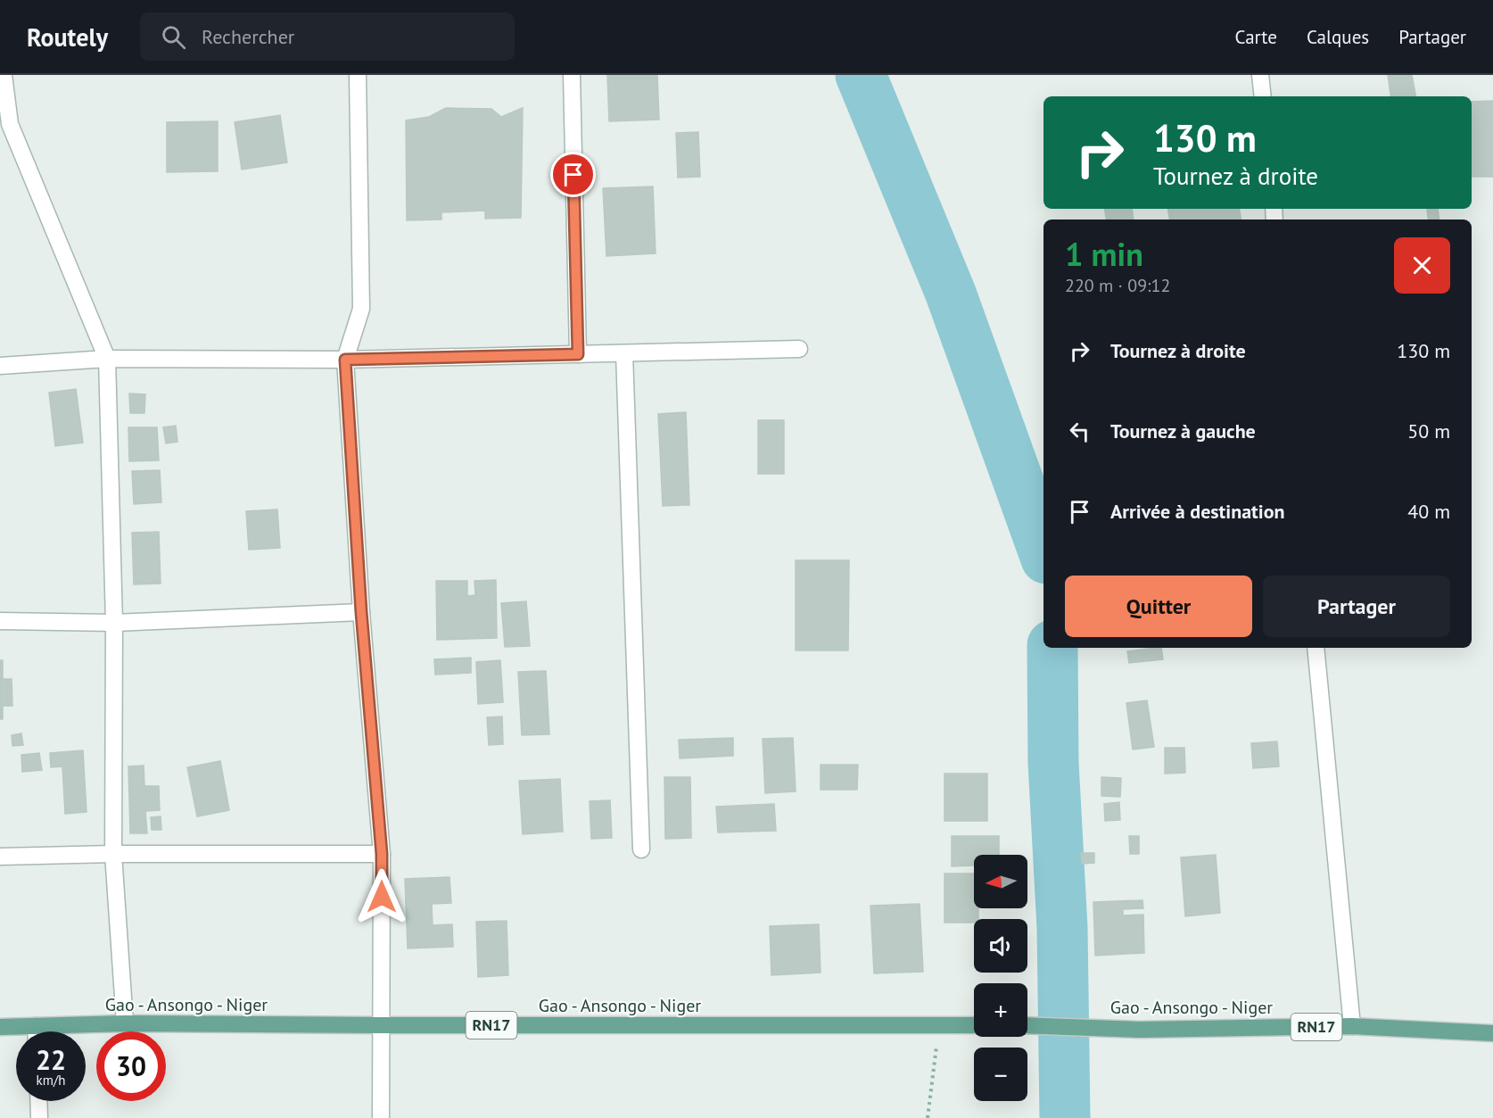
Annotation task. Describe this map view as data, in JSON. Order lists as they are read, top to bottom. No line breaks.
{"streets":{"main road":["Gao - Ansongo - Niger","RN17"]},"north":"left","page":{"header":"Routely","search":"Rechercher","nav":["Carte","Calques","Partager"],"turn":["130 m","Tournez à droite"],"heading":["1 min","220 m · 09:12"],"list":[{"name":"Tournez à droite","value":"130 m"},{"name":"Tournez à gauche","value":"50 m"},{"name":"Arrivée à destination","value":"40 m"}],"buttons":["Quitter","Partager"],"map_buttons":["+","−"],"speed":"22 km/h","limit":"30"}}
